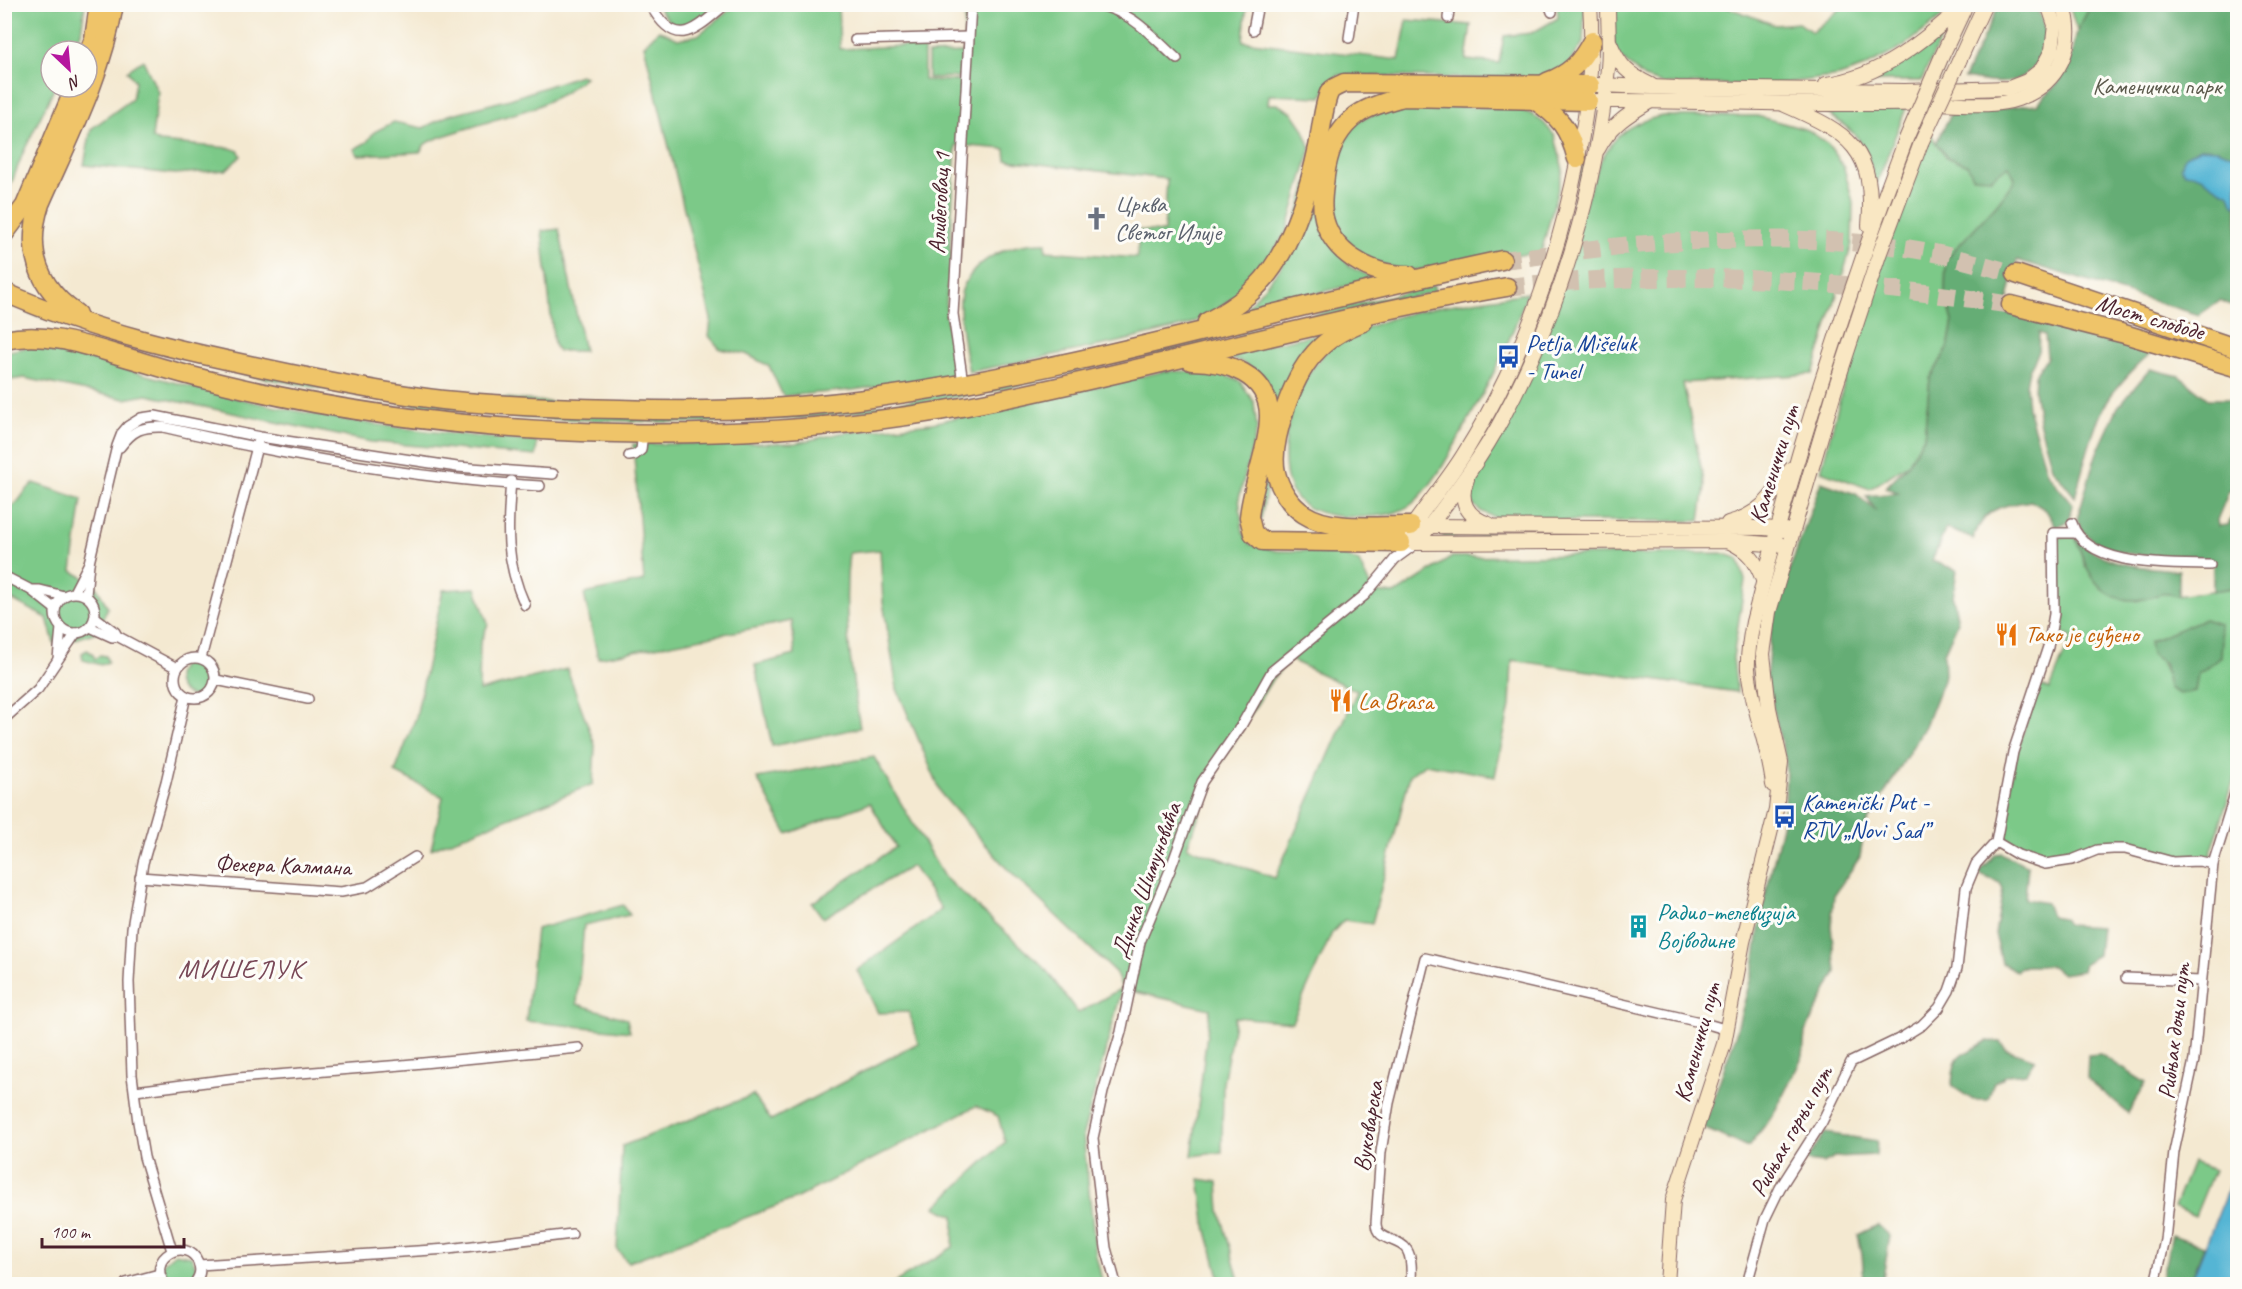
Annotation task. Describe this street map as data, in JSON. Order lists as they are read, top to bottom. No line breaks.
{"streets":{"highway":["Мост слободе"],"main road":["Каменички пут"],"street":["Алибеговац 1","Фехера Калмана","Динка Шимуновића","Рибњак доњи пут","Вуковарска","Рибњак горњи пут"]},"crossings":[["Каменички пут","Вуковарска"]],"districts":["МИШЕЛУК"],"parks":["Каменички парк"],"places":{"church":["Црква Светог Илије"],"bus stop":["Petlja Mišeluk - Tunel","Kamenički Put - RTV „Novi Sad”"],"restaurant":["Тако је суђено","La Brasa"],"building":["Радио-телевизија Војводине"]},"scale_bar":"100 m","north":"bottom right"}
